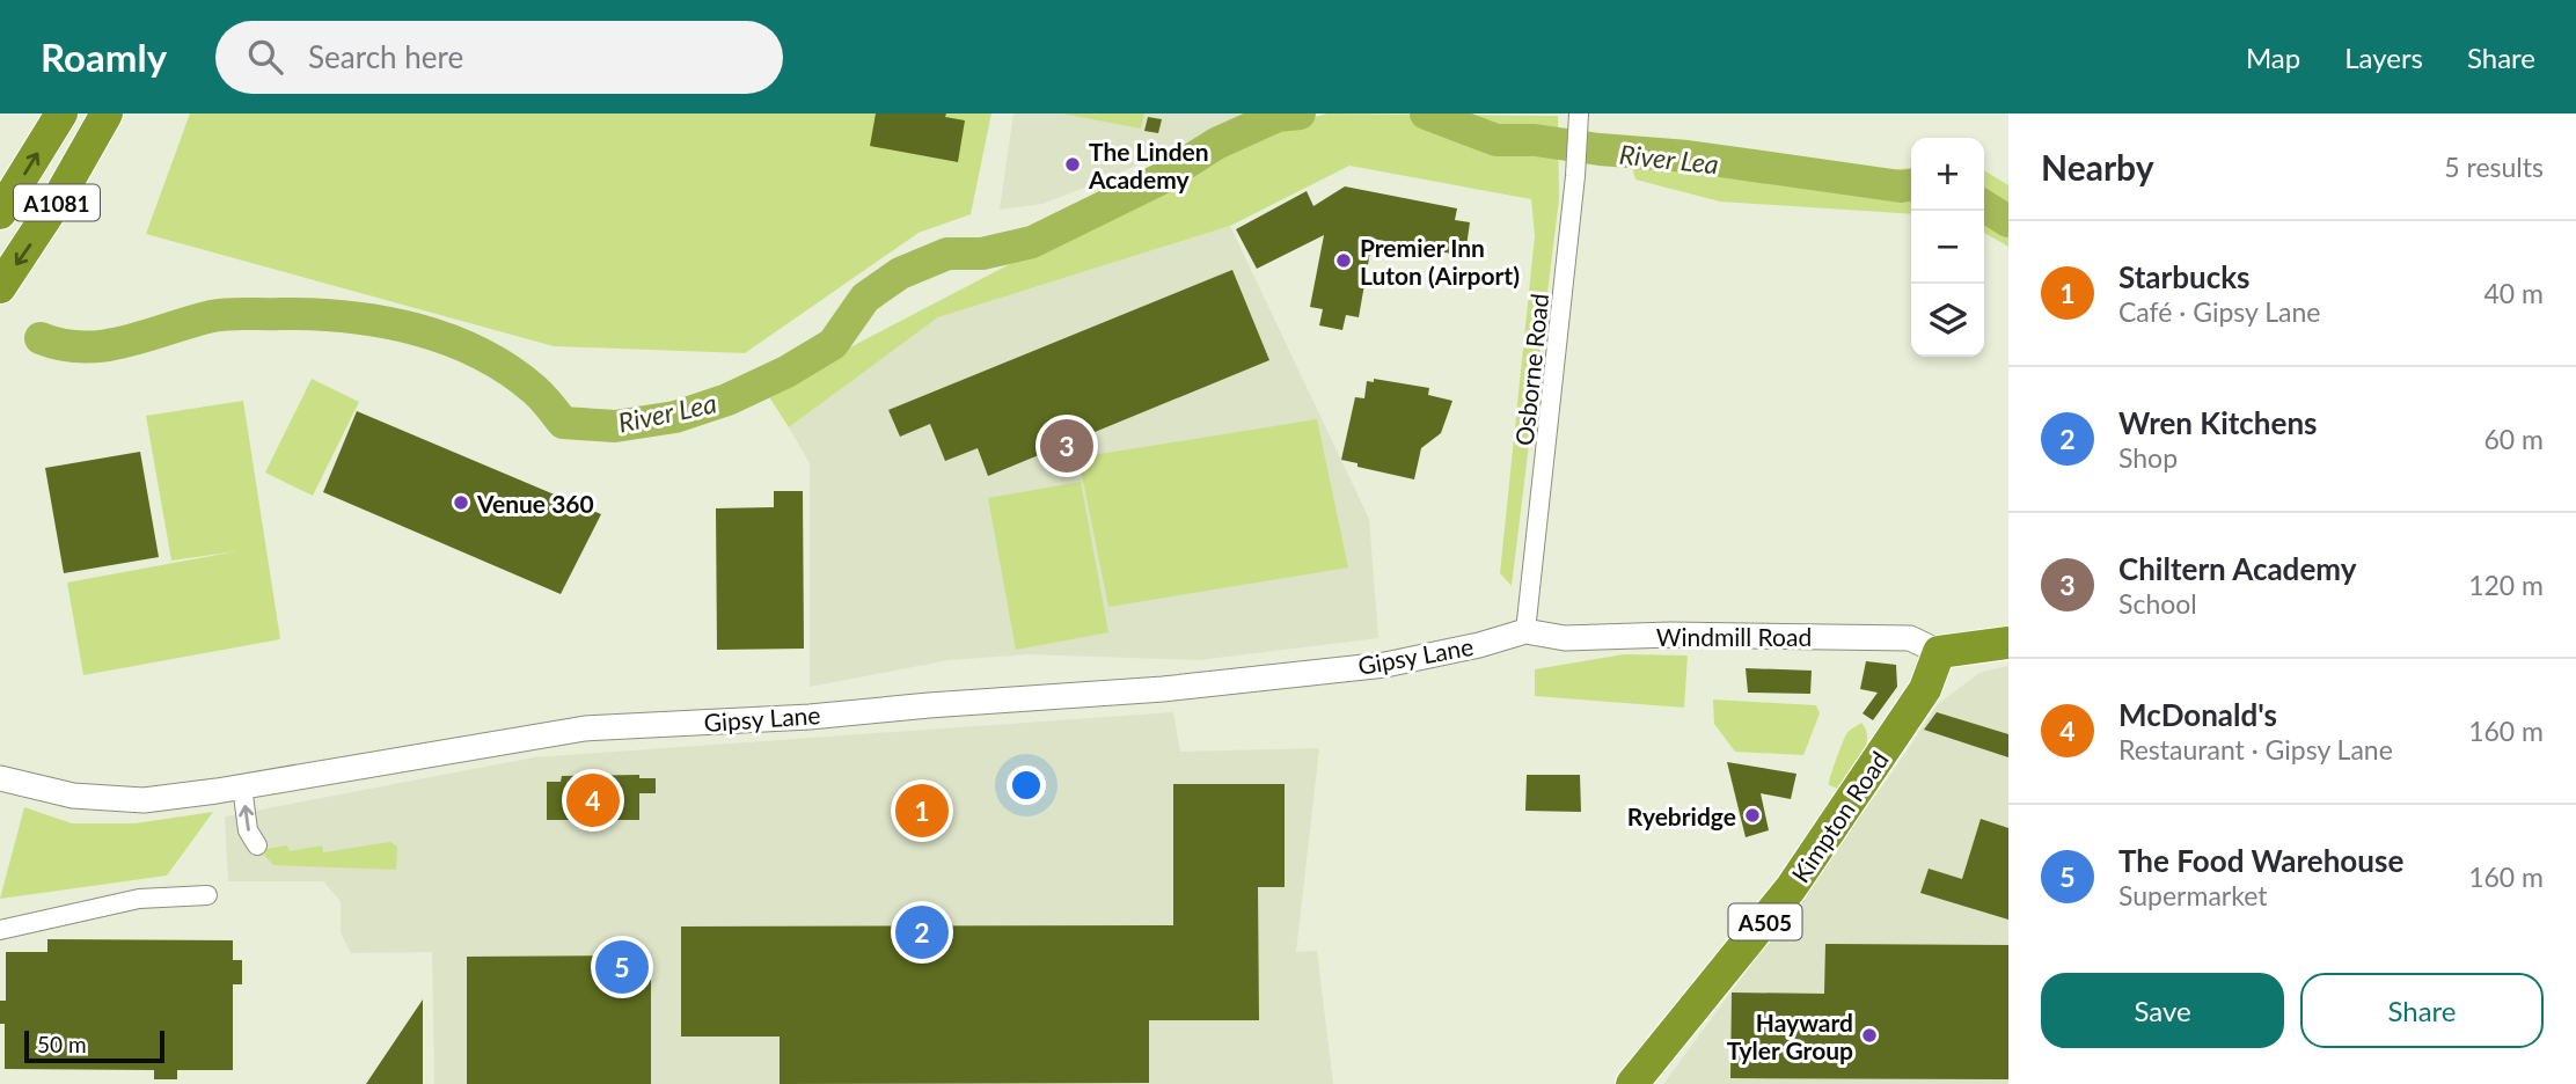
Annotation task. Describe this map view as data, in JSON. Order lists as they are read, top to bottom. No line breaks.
{"streets":{"highway":["A1081","Kimpton Road","A505"],"main road":["Windmill Road","Gipsy Lane"],"street":["Osborne Road"]},"crossings":[["Osborne Road","Windmill Road"],["Osborne Road","Gipsy Lane"],["Windmill Road","Gipsy Lane"],["Windmill Road","Kimpton Road"]],"water":["River Lea"],"places":["The Linden Academy","Premier Inn Luton (Airport)","Venue 360","Ryebridge","Hayward Tyler Group"],"scale_bar":"50 m","page":{"header":"Roamly","search":"Search here","nav":["Map","Layers","Share"],"heading":["Nearby","5 results"],"map_buttons":["+","−"],"list":[{"mark":"1","name":"Starbucks","note":"Café · Gipsy Lane","value":"40 m"},{"mark":"2","name":"Wren Kitchens","note":"Shop","value":"60 m"},{"mark":"3","name":"Chiltern Academy","note":"School","value":"120 m"},{"mark":"4","name":"McDonald's","note":"Restaurant · Gipsy Lane","value":"160 m"},{"mark":"5","name":"The Food Warehouse","note":"Supermarket","value":"160 m"}],"pins":["3","4","1","2","5"],"buttons":["Save","Share"],"scale":"50 m"}}
